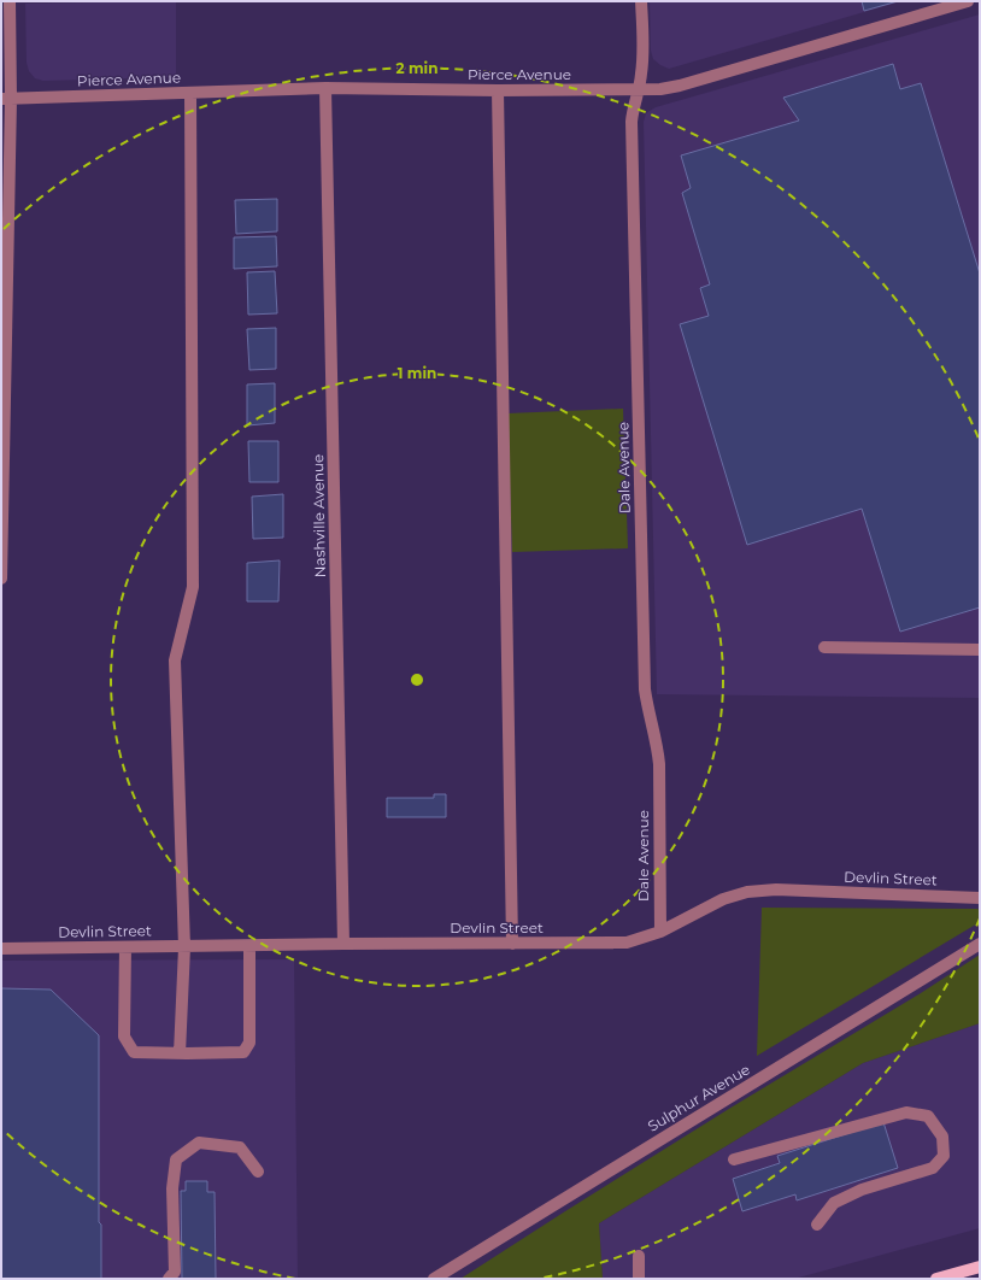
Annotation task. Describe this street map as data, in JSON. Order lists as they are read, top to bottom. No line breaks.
{"streets":{"street":["Pierce Avenue","Dale Avenue","Nashville Avenue","Devlin Street","Sulphur Avenue"]},"crossings":[["Pierce Avenue","Dale Avenue"],["Pierce Avenue","Nashville Avenue"],["Dale Avenue","Devlin Street"],["Nashville Avenue","Devlin Street"]],"rings":["2 min","1 min"]}
